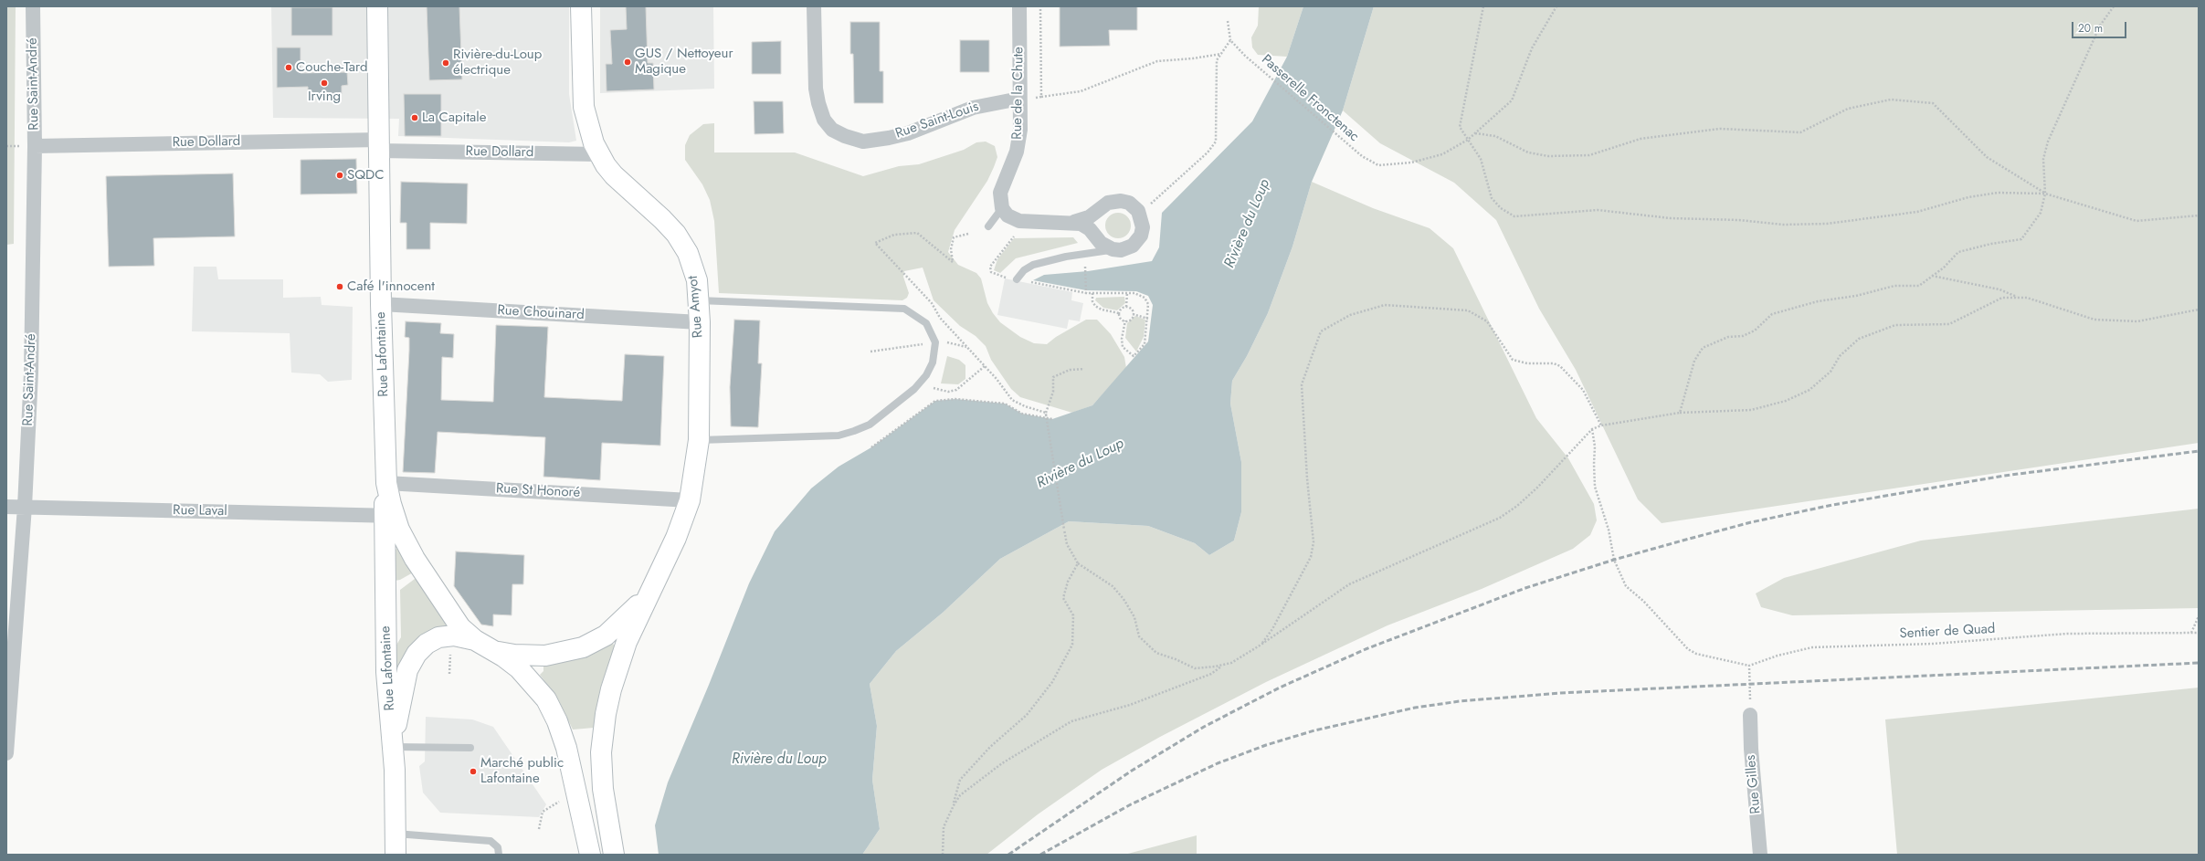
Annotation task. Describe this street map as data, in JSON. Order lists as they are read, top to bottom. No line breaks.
{"streets":{"main road":["Rue Amyot","Rue Lafontaine"],"street":["Rue Saint-André","Rue de la Chute","Rue Saint-Louis","Rue Dollard","Rue Chouinard","Rue St Honoré","Rue Laval","Rue Gilles"],"path":["Passerelle Fronctenac","Sentier de Quad"]},"crossings":[["Rue Saint-André","Rue Dollard"],["Rue Saint-André","Rue Laval"],["Rue de la Chute","Rue Saint-Louis"],["Rue Dollard","Rue Amyot"],["Rue Dollard","Rue Lafontaine"],["Rue Amyot","Rue Chouinard"],["Rue Amyot","Rue St Honoré"],["Rue Chouinard","Rue Lafontaine"],["Rue Lafontaine","Rue St Honoré"],["Rue Lafontaine","Rue Laval"]],"water":["Rivière du Loup"],"places":["GUS / Nettoyeur Magique","Rivière-du-Loup électrique","Couche-Tard","Irving","La Capitale","SQDC","Café l'innocent","Marché public Lafontaine"],"scale_bar":"20 m"}
